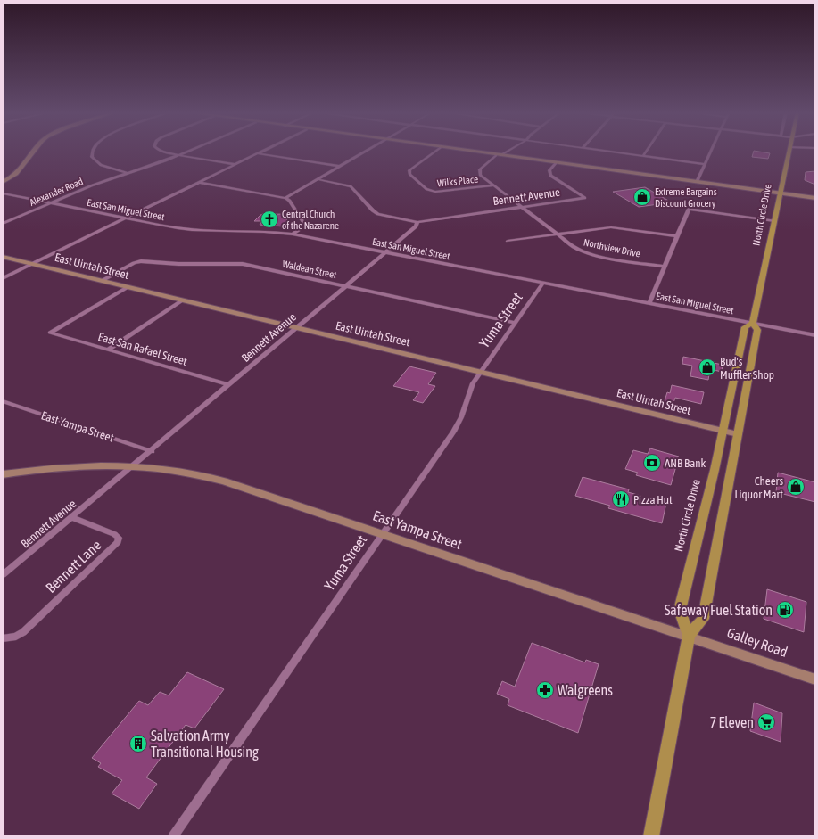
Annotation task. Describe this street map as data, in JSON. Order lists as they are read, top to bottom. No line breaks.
{"streets":{"main road":["North Circle Drive","East Uintah Street","East Yampa Street","Galley Road"],"street":["Wilks Place","Alexander Road","Bennett Avenue","East San Miguel Street","Northview Drive","Waldean Street","Yuma Street","East San Rafael Street","Bennett Lane"]},"crossings":[["Wilks Place","Northview Drive"],["Alexander Road","East San Miguel Street"],["Bennett Avenue","East San Miguel Street"],["Bennett Avenue","Northview Drive"],["Bennett Avenue","East Uintah Street"],["Bennett Avenue","Waldean Street"],["Bennett Avenue","East San Rafael Street"],["Bennett Avenue","East Yampa Street"],["Bennett Avenue","Bennett Lane"],["East San Miguel Street","North Circle Drive"],["East San Miguel Street","Yuma Street"],["North Circle Drive","East Uintah Street"],["North Circle Drive","East Yampa Street"],["North Circle Drive","Galley Road"],["East Uintah Street","Waldean Street"],["East Uintah Street","Yuma Street"],["East Uintah Street","East San Rafael Street"],["Waldean Street","Yuma Street"],["Yuma Street","East Yampa Street"],["East Yampa Street","Galley Road"]],"places":{"shop":["Extreme Bargains Discount Grocery","Bud's Muffler Shop","Cheers Liquor Mart"],"church":["Central Church of the Nazarene"],"bank":["ANB Bank"],"restaurant":["Pizza Hut"],"fuel station":["Safeway Fuel Station"],"pharmacy":["Walgreens"],"supermarket":["7 Eleven"],"building":["Salvation Army Transitional Housing"]}}
